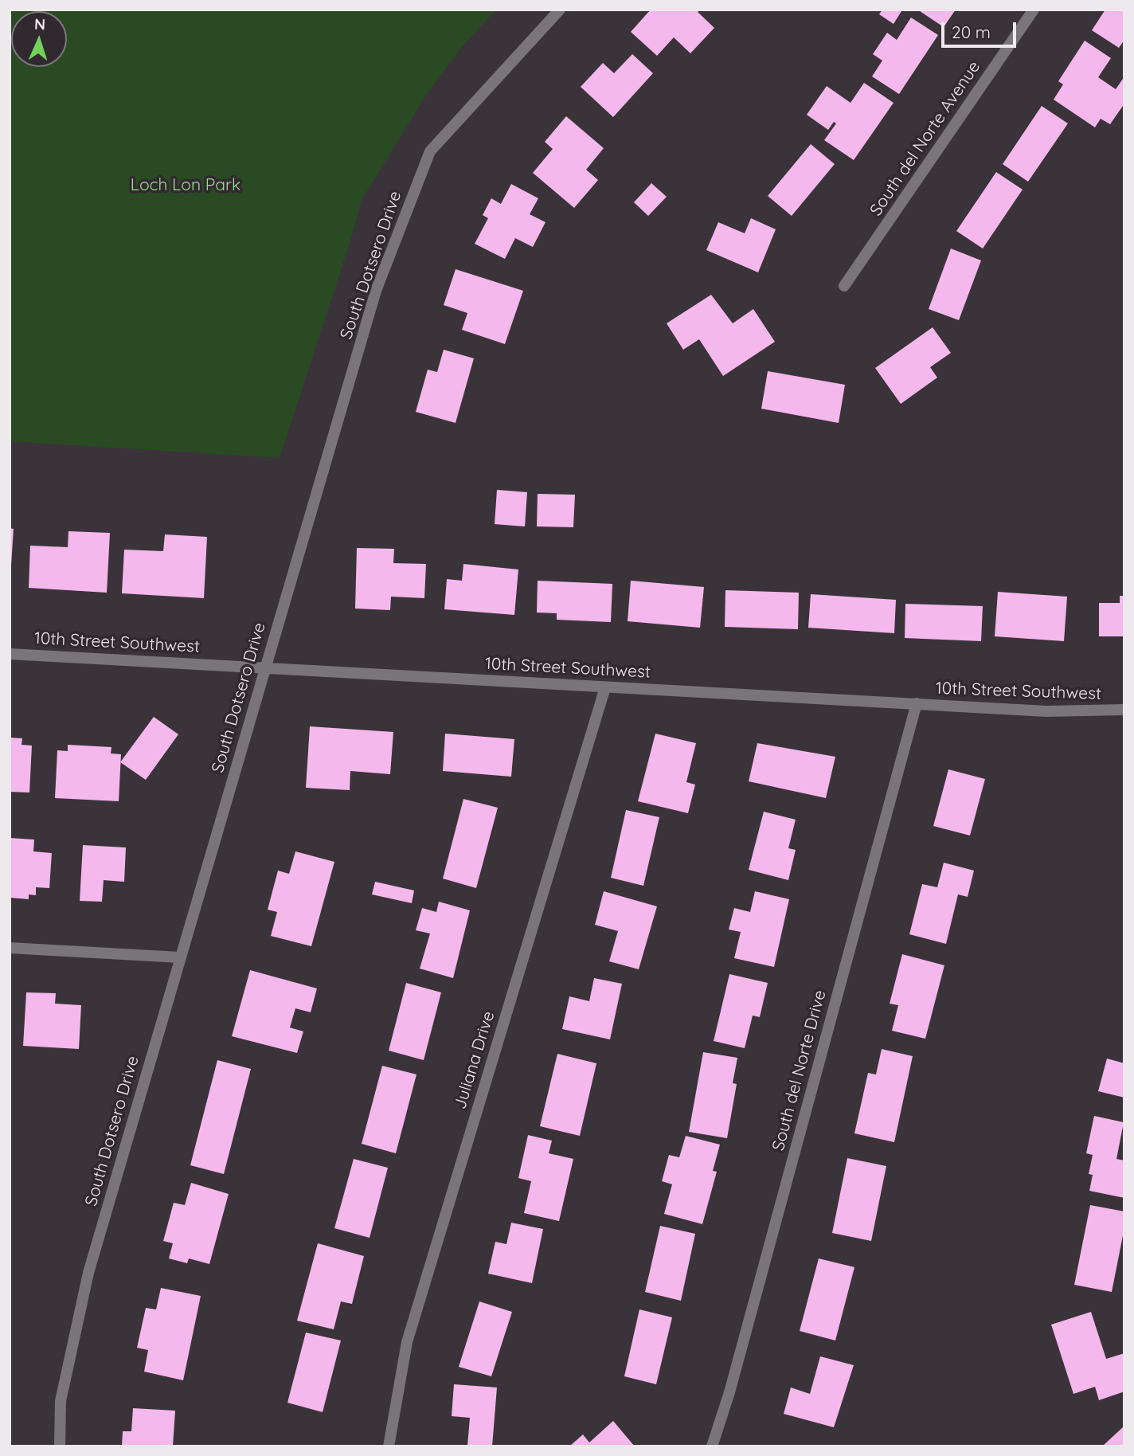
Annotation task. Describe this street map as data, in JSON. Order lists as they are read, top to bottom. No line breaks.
{"streets":{"street":["South del Norte Avenue","South Dotsero Drive","10th Street Southwest","Juliana Drive","South del Norte Drive"]},"crossings":[["South Dotsero Drive","10th Street Southwest"],["10th Street Southwest","Juliana Drive"],["10th Street Southwest","South del Norte Drive"]],"parks":["Loch Lon Park"],"scale_bar":"20 m","north":"top"}
